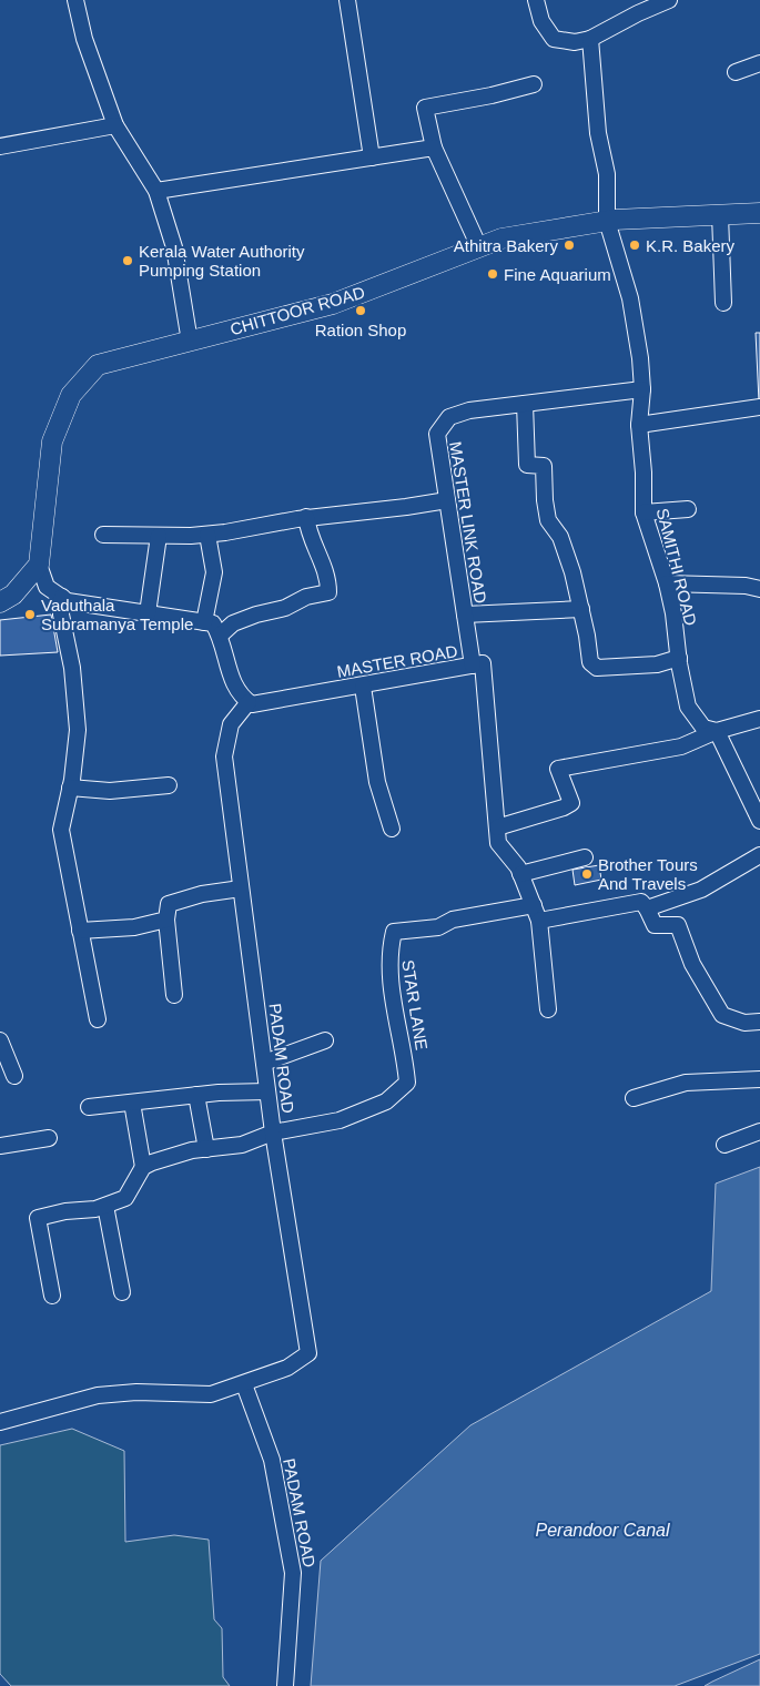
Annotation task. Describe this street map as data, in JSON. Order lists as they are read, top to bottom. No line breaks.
{"streets":{"main road":["CHITTOOR ROAD"],"street":["MASTER LINK ROAD","SAMITHI ROAD","MASTER ROAD","STAR LANE","PADAM ROAD"]},"crossings":[["CHITTOOR ROAD","SAMITHI ROAD"],["MASTER LINK ROAD","SAMITHI ROAD"],["MASTER LINK ROAD","MASTER ROAD"],["MASTER ROAD","STAR LANE"],["MASTER ROAD","PADAM ROAD"],["STAR LANE","PADAM ROAD"]],"water":["Perandoor Canal"],"places":["Athitra Bakery","K.R. Bakery","Kerala Water Authority Pumping Station","Fine Aquarium","Ration Shop","Vaduthala Subramanya Temple","Brother Tours And Travels"]}
